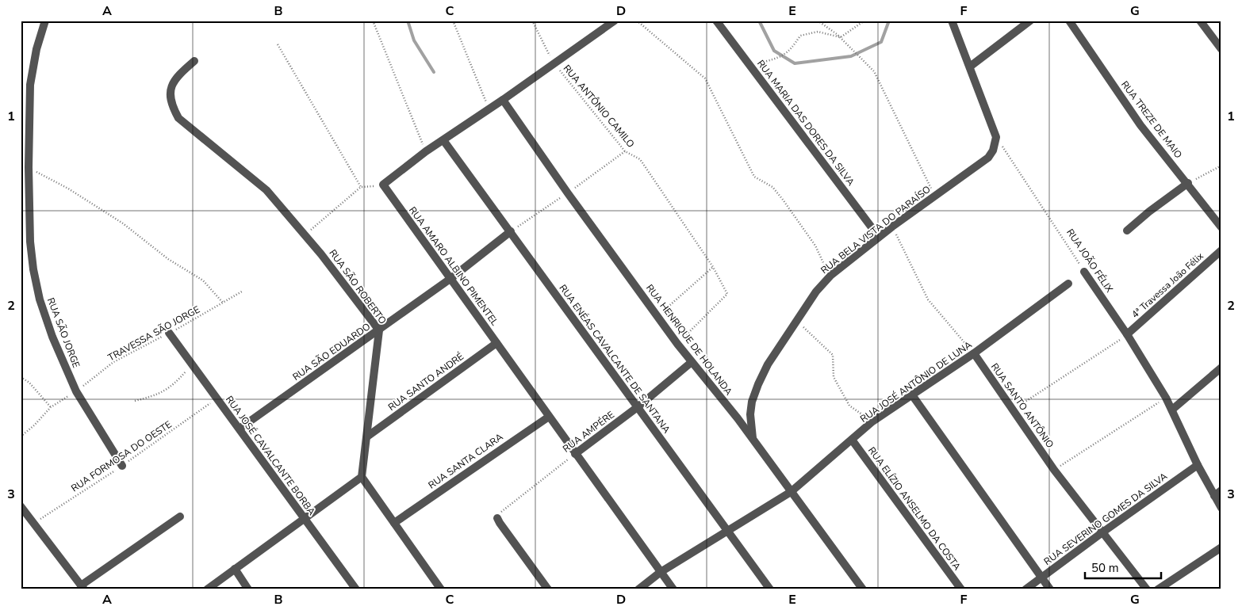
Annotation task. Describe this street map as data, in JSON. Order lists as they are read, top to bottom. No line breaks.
{"streets":{"street":["RUA TREZE DE MAIO","RUA MARIA DAS DORES DA SILVA","RUA BELA VISTA DO PARAÍSO","RUA JOÃO FÉLIX","RUA AMARO ALBINO PIMENTEL","4ª Travessa João Félix","RUA SÃO ROBERTO","RUA SÃO JORGE","RUA HENRIQUE DE HOLANDA","RUA SÃO EDUARDO","RUA ENÉAS CAVALCANTE DE SANTANA","RUA SANTO ANDRÉ","RUA JOSÉ ANTÔNIO DE LUNA","RUA SANTO ANTÔNIO","RUA AMPÉRE","RUA JOSÉ CAVALCANTE BORBA","RUA SANTA CLARA","RUA ELÍZIO ANSELMO DA COSTA","RUA SEVERINO GOMES DA SILVA"],"path":["RUA ANTÔNIO CAMILO","TRAVESSA SÃO JORGE","RUA FORMOSA DO OESTE"]},"crossings":[["RUA ANTÔNIO CAMILO","RUA HENRIQUE DE HOLANDA"],["RUA MARIA DAS DORES DA SILVA","RUA BELA VISTA DO PARAÍSO"],["RUA BELA VISTA DO PARAÍSO","RUA JOÃO FÉLIX"],["RUA BELA VISTA DO PARAÍSO","RUA HENRIQUE DE HOLANDA"],["RUA JOÃO FÉLIX","4ª Travessa João Félix"],["RUA JOÃO FÉLIX","RUA SEVERINO GOMES DA SILVA"],["RUA AMARO ALBINO PIMENTEL","RUA SÃO EDUARDO"],["RUA AMARO ALBINO PIMENTEL","RUA SANTO ANDRÉ"],["RUA AMARO ALBINO PIMENTEL","RUA JOSÉ ANTÔNIO DE LUNA"],["RUA AMARO ALBINO PIMENTEL","RUA AMPÉRE"],["RUA AMARO ALBINO PIMENTEL","RUA SANTA CLARA"],["RUA SÃO ROBERTO","RUA SÃO EDUARDO"],["RUA SÃO ROBERTO","RUA SANTO ANDRÉ"],["RUA SÃO JORGE","TRAVESSA SÃO JORGE"],["RUA SÃO JORGE","RUA FORMOSA DO OESTE"],["TRAVESSA SÃO JORGE","RUA JOSÉ CAVALCANTE BORBA"],["RUA HENRIQUE DE HOLANDA","RUA JOSÉ ANTÔNIO DE LUNA"],["RUA HENRIQUE DE HOLANDA","RUA AMPÉRE"],["RUA SÃO EDUARDO","RUA ENÉAS CAVALCANTE DE SANTANA"],["RUA SÃO EDUARDO","RUA JOSÉ CAVALCANTE BORBA"],["RUA ENÉAS CAVALCANTE DE SANTANA","RUA JOSÉ ANTÔNIO DE LUNA"],["RUA ENÉAS CAVALCANTE DE SANTANA","RUA AMPÉRE"],["RUA JOSÉ ANTÔNIO DE LUNA","RUA SANTO ANTÔNIO"],["RUA JOSÉ ANTÔNIO DE LUNA","RUA ELÍZIO ANSELMO DA COSTA"],["RUA SANTO ANTÔNIO","RUA SEVERINO GOMES DA SILVA"],["RUA JOSÉ CAVALCANTE BORBA","RUA FORMOSA DO OESTE"]],"scale_bar":"50 m","grid":{"columns":["A","B","C","D","E","F","G"],"rows":["1","2","3"]}}
